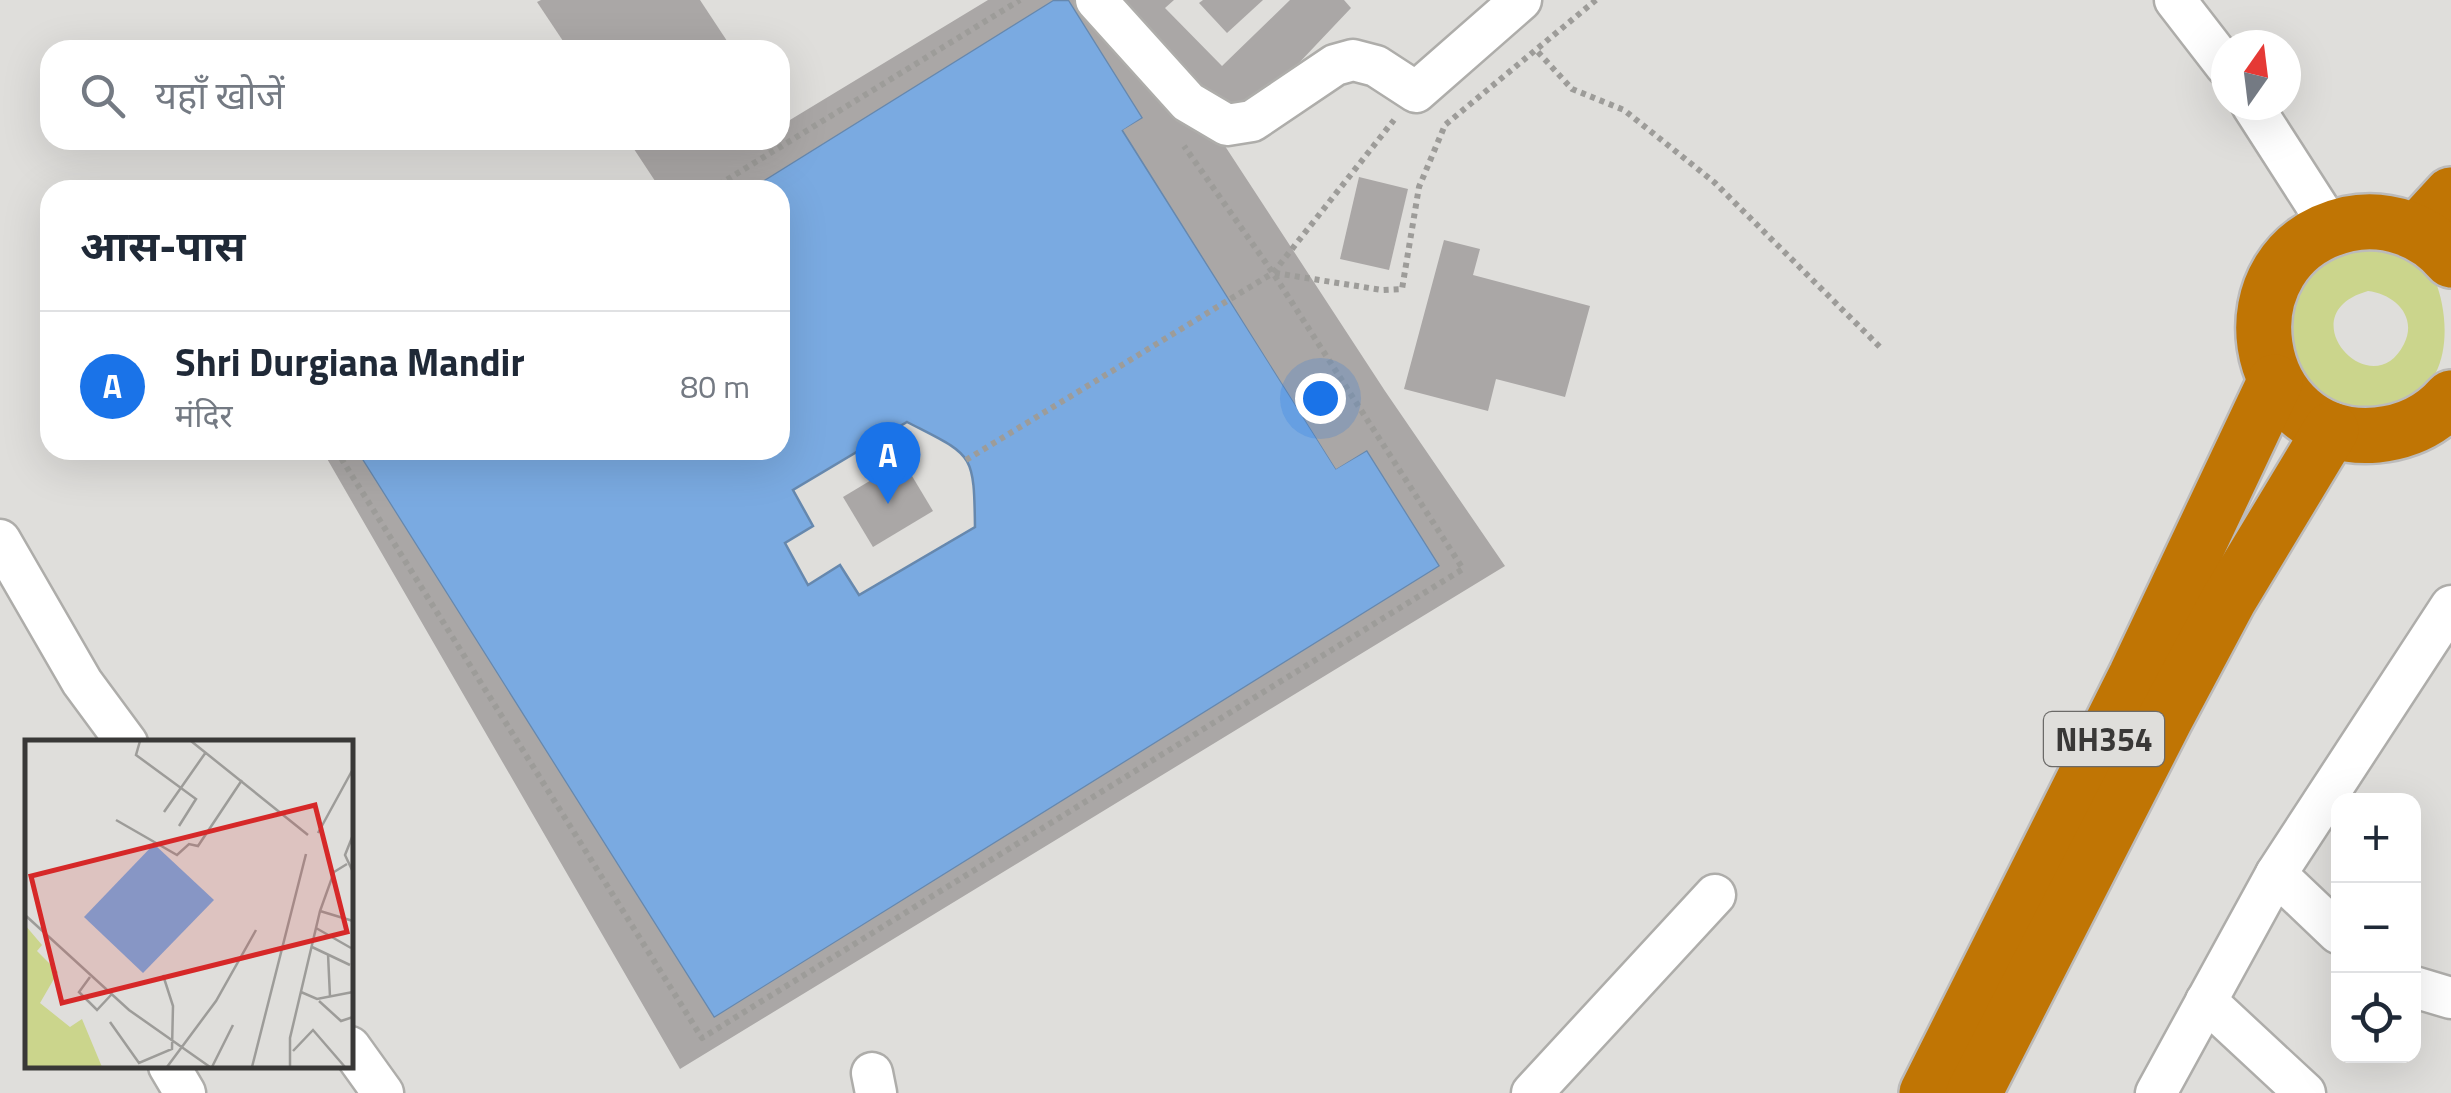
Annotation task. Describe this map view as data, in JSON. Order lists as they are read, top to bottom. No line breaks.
{"streets":{"highway":["NH354"]},"north":"top","page":{"search":"यहाँ खोजें","heading":"आस-पास","list":[{"mark":"A","name":"Shri Durgiana Mandir","note":"मंदिर","value":"80 m"}],"pins":"A","map_buttons":["+","−"]}}
